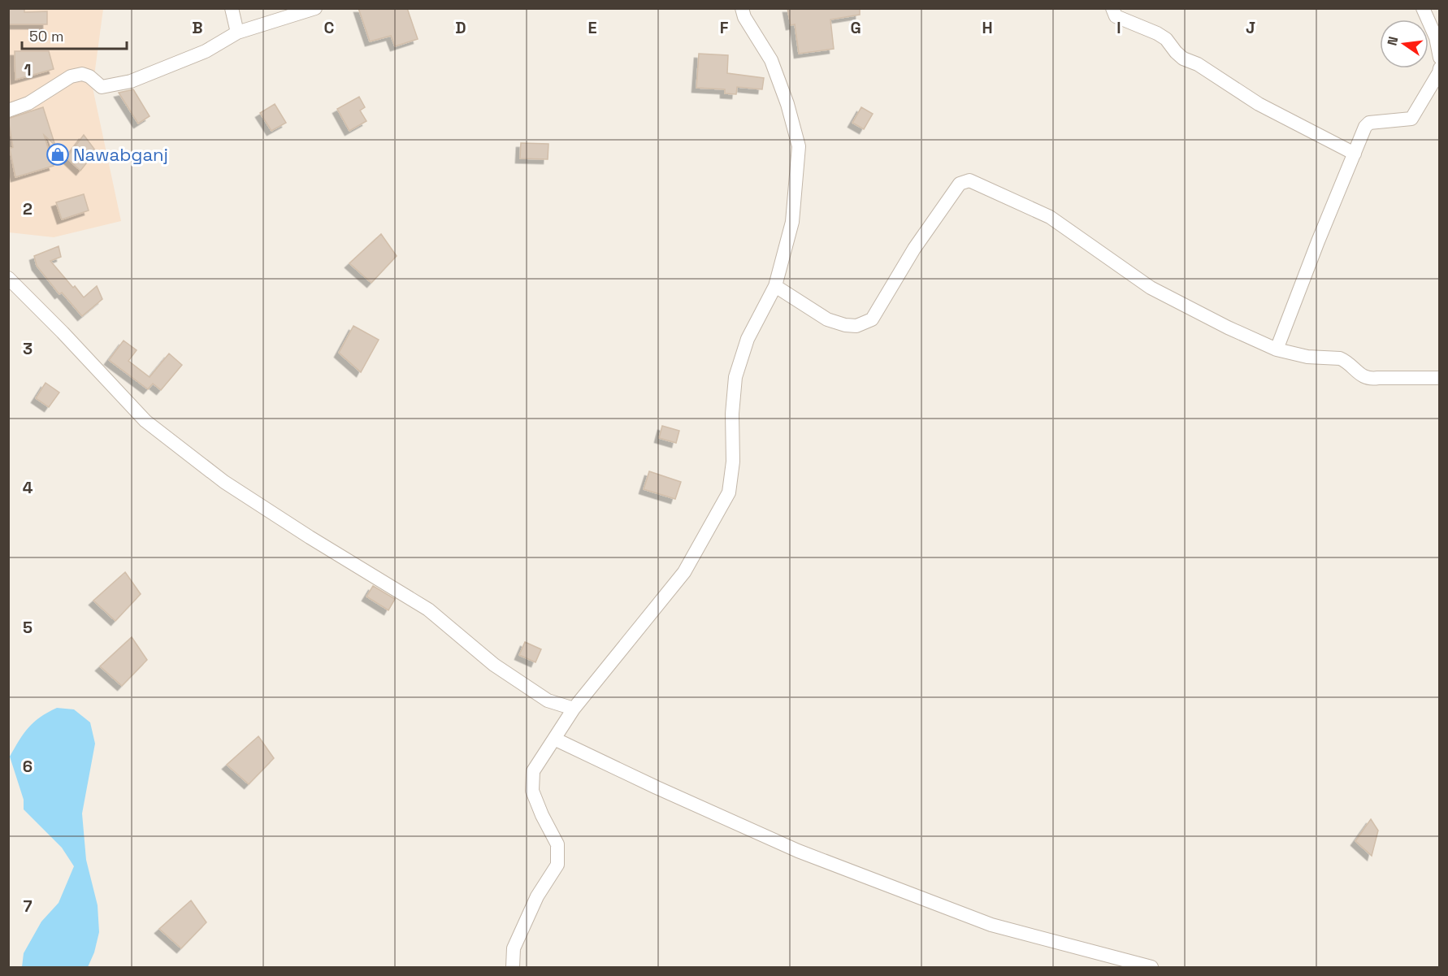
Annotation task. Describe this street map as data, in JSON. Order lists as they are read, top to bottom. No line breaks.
{"places":{"shop":["Nawabganj"]},"scale_bar":"50 m","north":"left","grid":{"columns":["B","C","D","E","F","G","H","I","J"],"rows":["1","2","3","4","5","6","7"]}}
